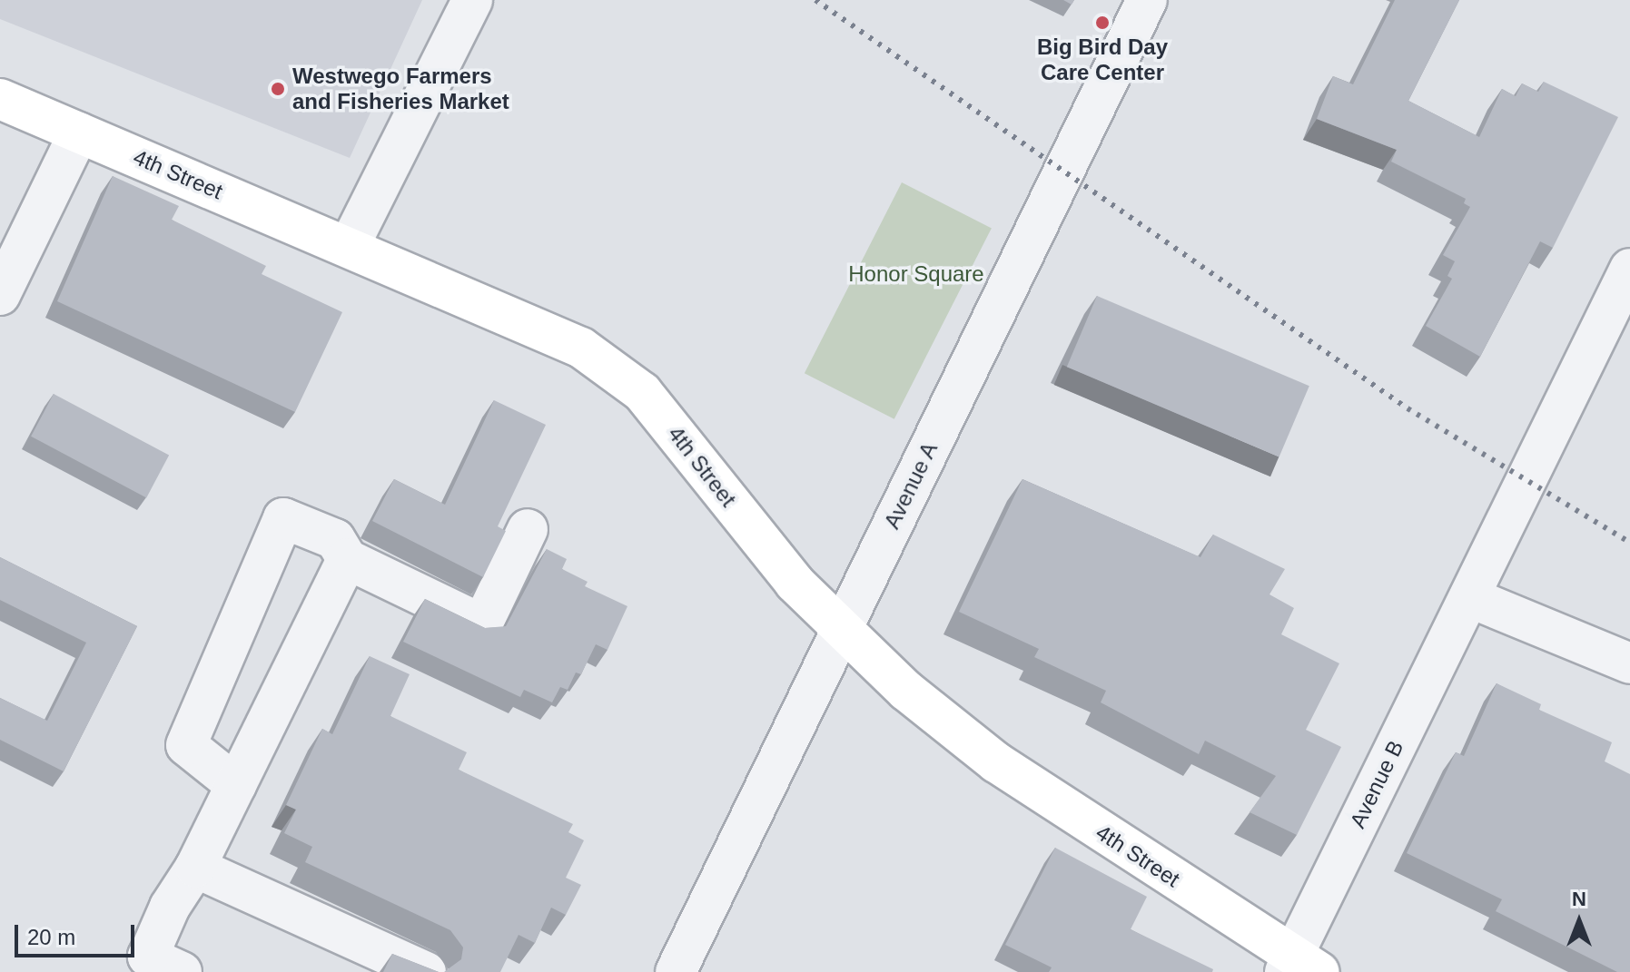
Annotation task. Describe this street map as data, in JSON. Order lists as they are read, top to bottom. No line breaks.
{"streets":{"main road":["4th Street"],"street":["Avenue A","Avenue B"]},"crossings":[["4th Street","Avenue A"],["4th Street","Avenue B"]],"parks":["Honor Square"],"places":["Big Bird Day Care Center","Westwego Farmers and Fisheries Market"],"scale_bar":"20 m","north":"top"}
